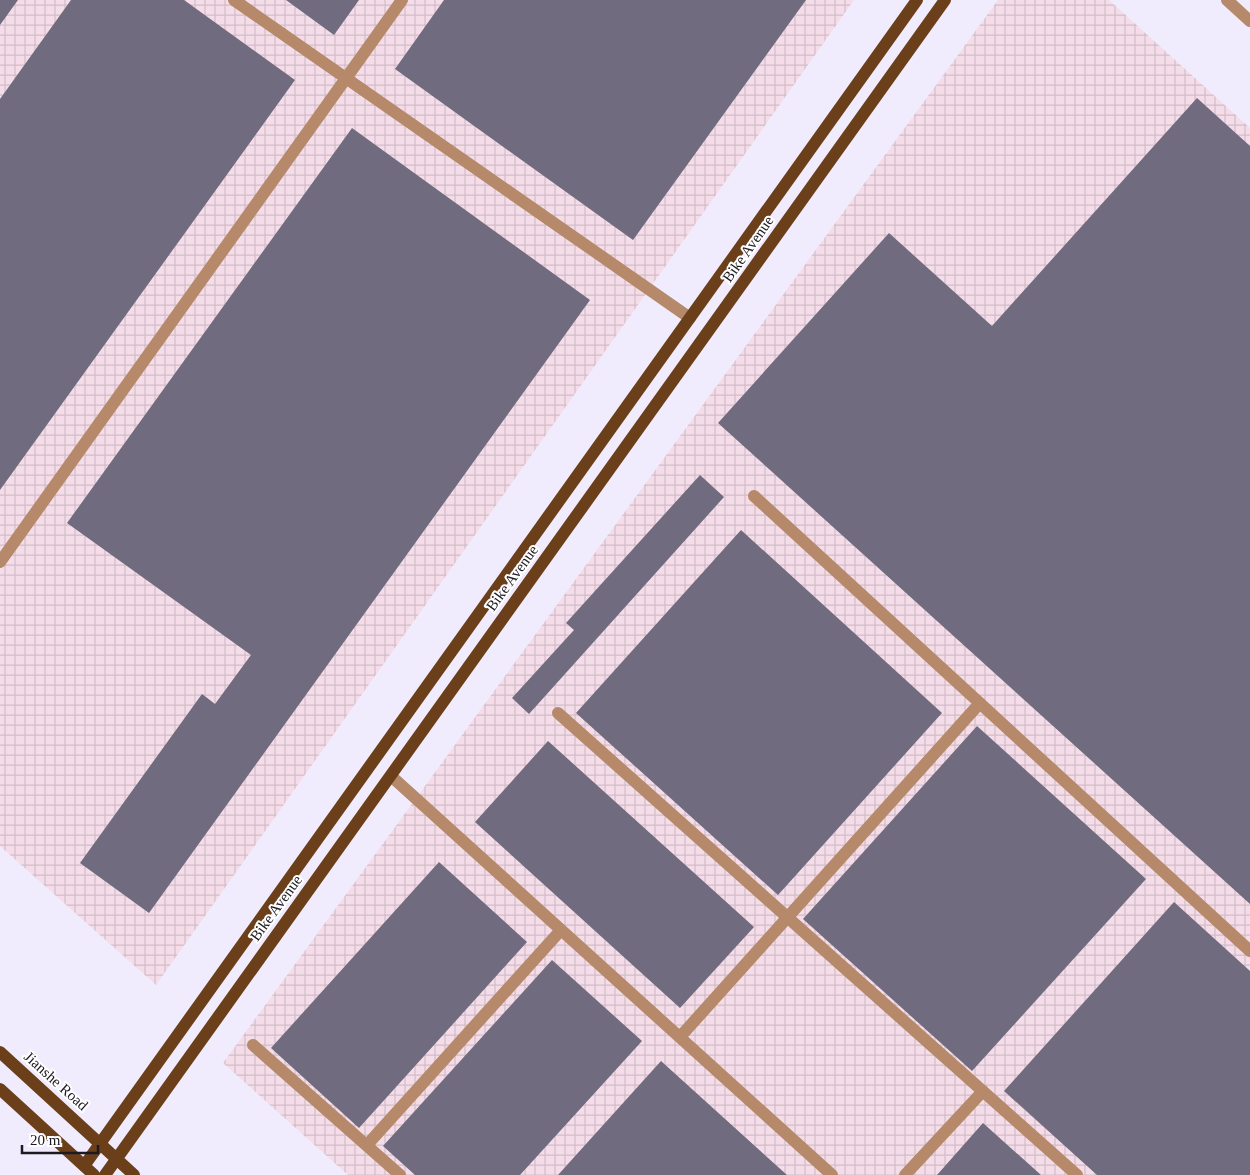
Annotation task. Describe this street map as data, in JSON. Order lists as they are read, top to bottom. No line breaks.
{"streets":{"main road":["Bike Avenue","Jianshe Road"]},"crossings":[["Bike Avenue","Jianshe Road"]],"scale_bar":"20 m"}
